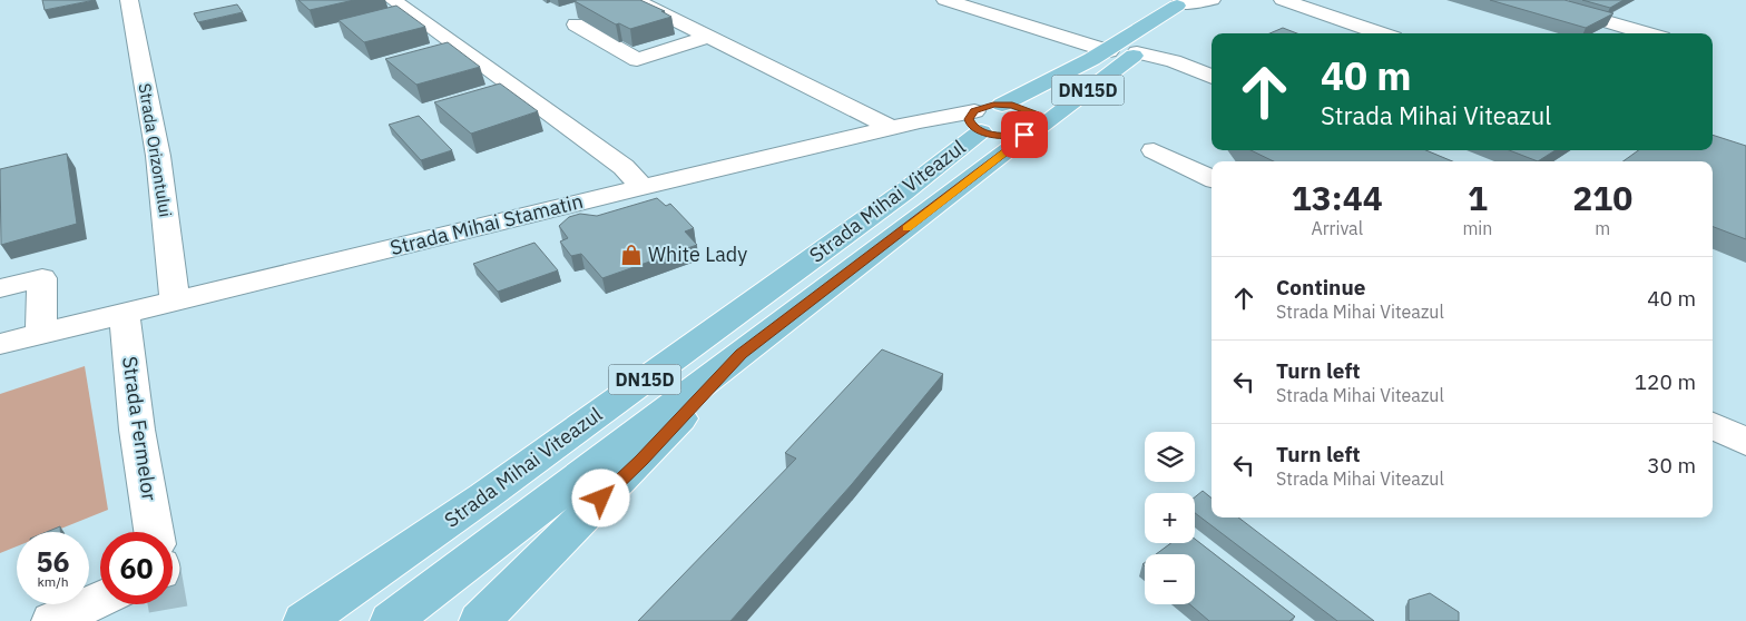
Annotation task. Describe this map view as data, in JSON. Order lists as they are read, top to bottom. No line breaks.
{"streets":{"main road":["DN15D","Strada Mihai Viteazul"],"street":["Strada Orizontului","Strada Mihai Stamatin","Strada Fermelor"]},"crossings":[["Strada Orizontului","Strada Mihai Stamatin"],["Strada Mihai Viteazul","Strada Mihai Stamatin"],["Strada Mihai Stamatin","Strada Fermelor"]],"places":{"shop":["White Lady"]},"page":{"turn":["40 m","Strada Mihai Viteazul"],"eta":["13:44","Arrival","1","min","210","m"],"list":[{"name":"Continue","note":"Strada Mihai Viteazul","value":"40 m"},{"name":"Turn left","note":"Strada Mihai Viteazul","value":"120 m"},{"name":"Turn left","note":"Strada Mihai Viteazul","value":"30 m"}],"map_buttons":["+","−"],"speed":"56 km/h","limit":"60"}}
